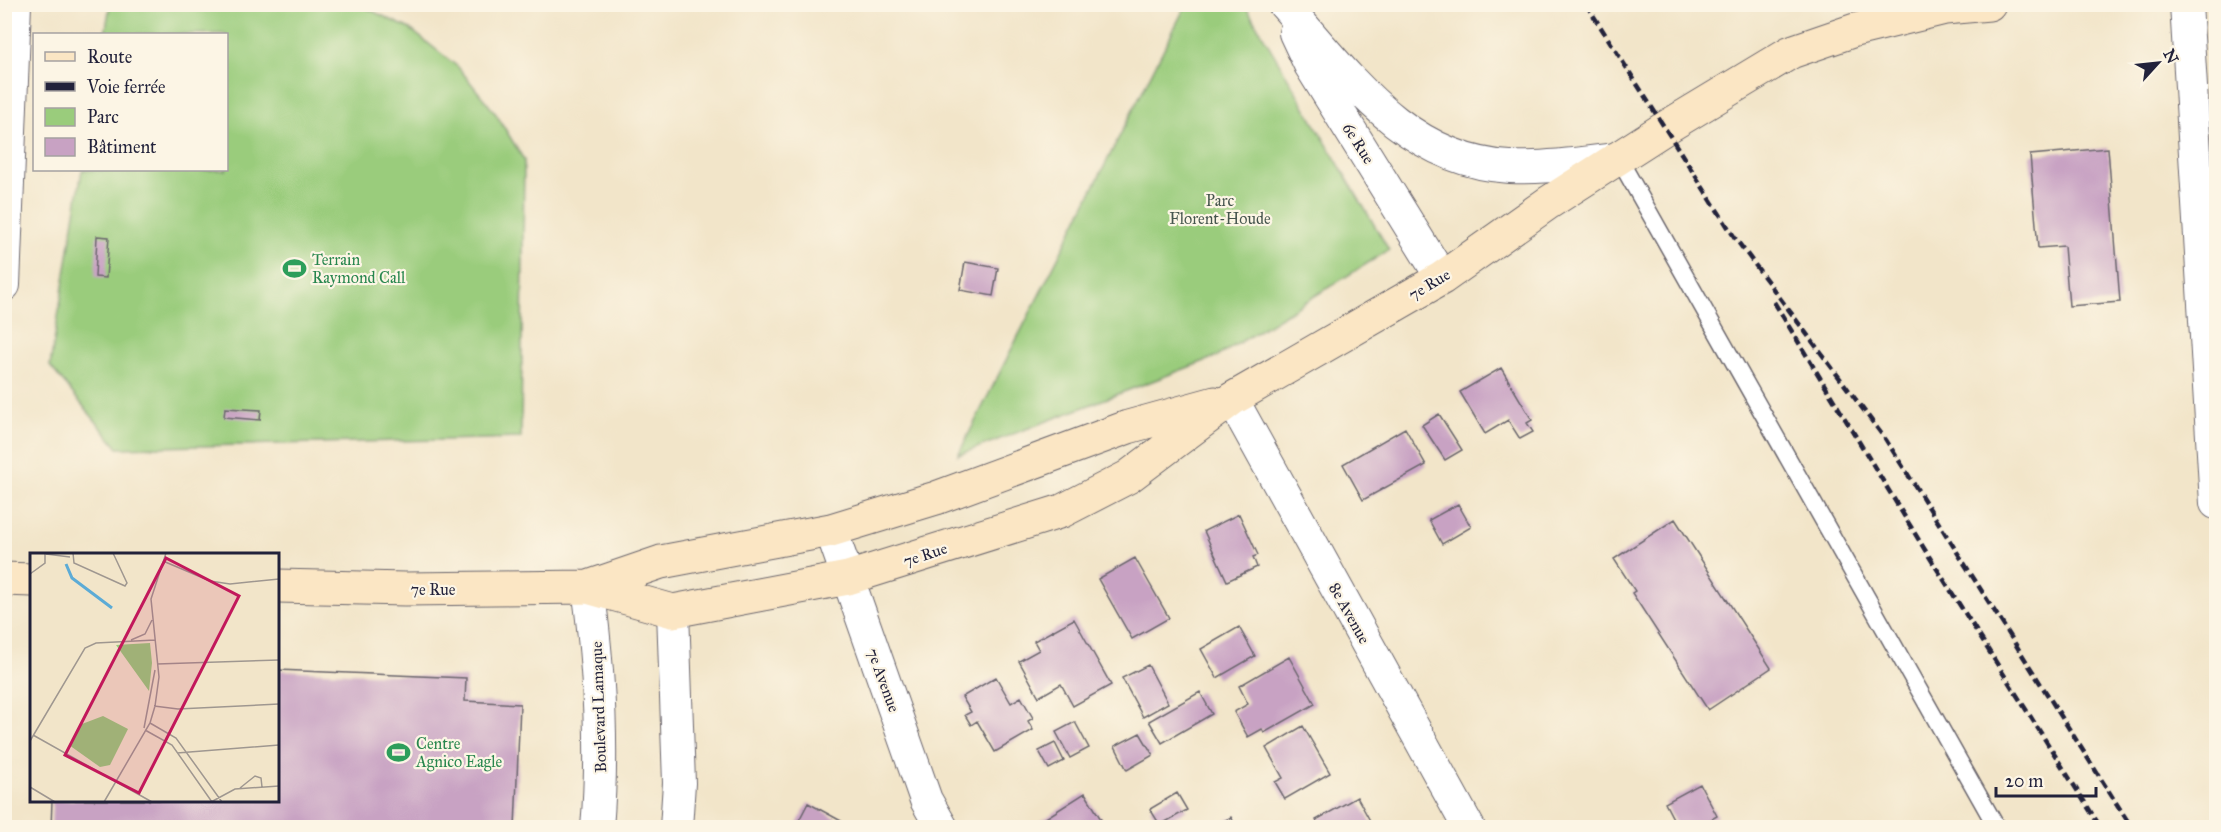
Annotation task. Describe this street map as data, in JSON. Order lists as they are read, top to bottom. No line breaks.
{"streets":{"main road":["7e Rue"],"street":["6e Rue","8e Avenue","7e Avenue","Boulevard Lamaque"]},"crossings":[["6e Rue","7e Rue"],["7e Rue","8e Avenue"],["7e Rue","7e Avenue"],["7e Rue","Boulevard Lamaque"]],"parks":["Parc Florent-Houde"],"places":{"sports":["Terrain Raymond Call","Centre Agnico Eagle"]},"legend":["Route","Voie ferrée","Parc","Bâtiment"],"scale_bar":"20 m","north":"top right"}
